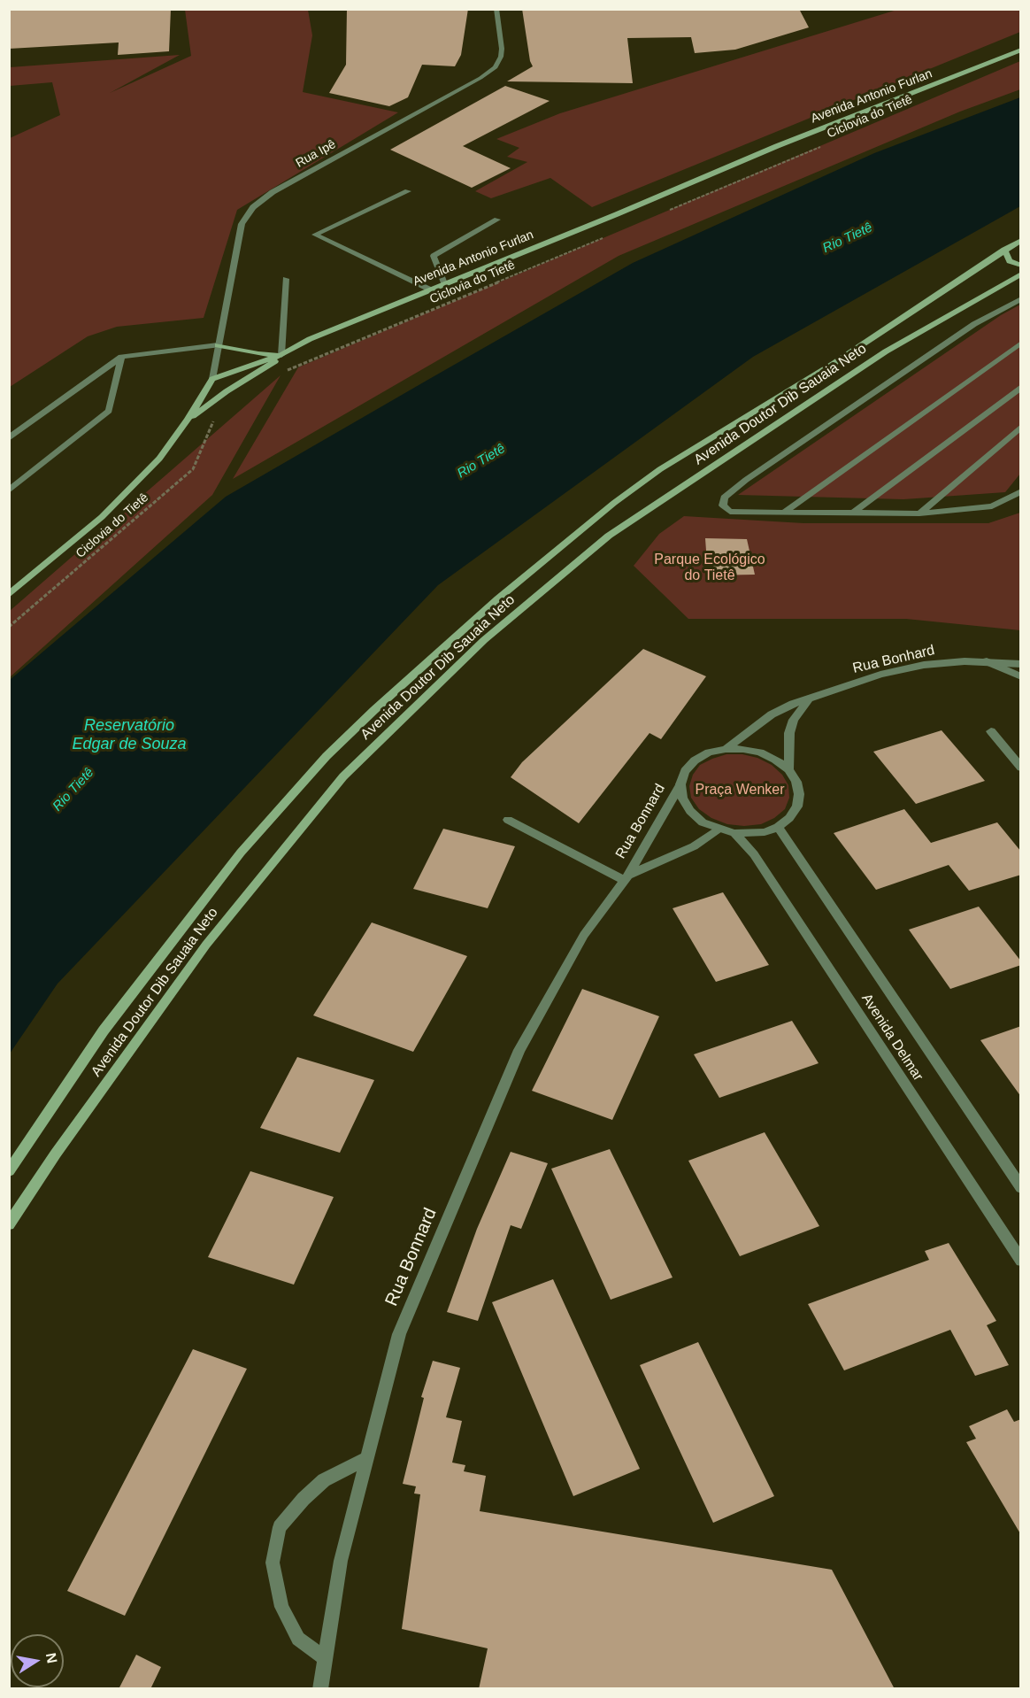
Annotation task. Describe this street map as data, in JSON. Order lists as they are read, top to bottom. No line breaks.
{"streets":{"main road":["Avenida Antonio Furlan","Avenida Doutor Dib Sauaia Neto"],"street":["Rua Ipê","Rua Bonhard","Rua Bonnard","Avenida Delmar"],"path":["Ciclovia do Tietê"]},"crossings":[["Avenida Antonio Furlan","Rua Ipê"],["Rua Bonhard","Rua Bonnard"],["Rua Bonhard","Avenida Delmar"],["Rua Bonnard","Avenida Delmar"]],"water":["Rio Tietê","Reservatório Edgar de Souza"],"parks":["Parque Ecológico do Tietê","Praça Wenker"],"north":"right"}
